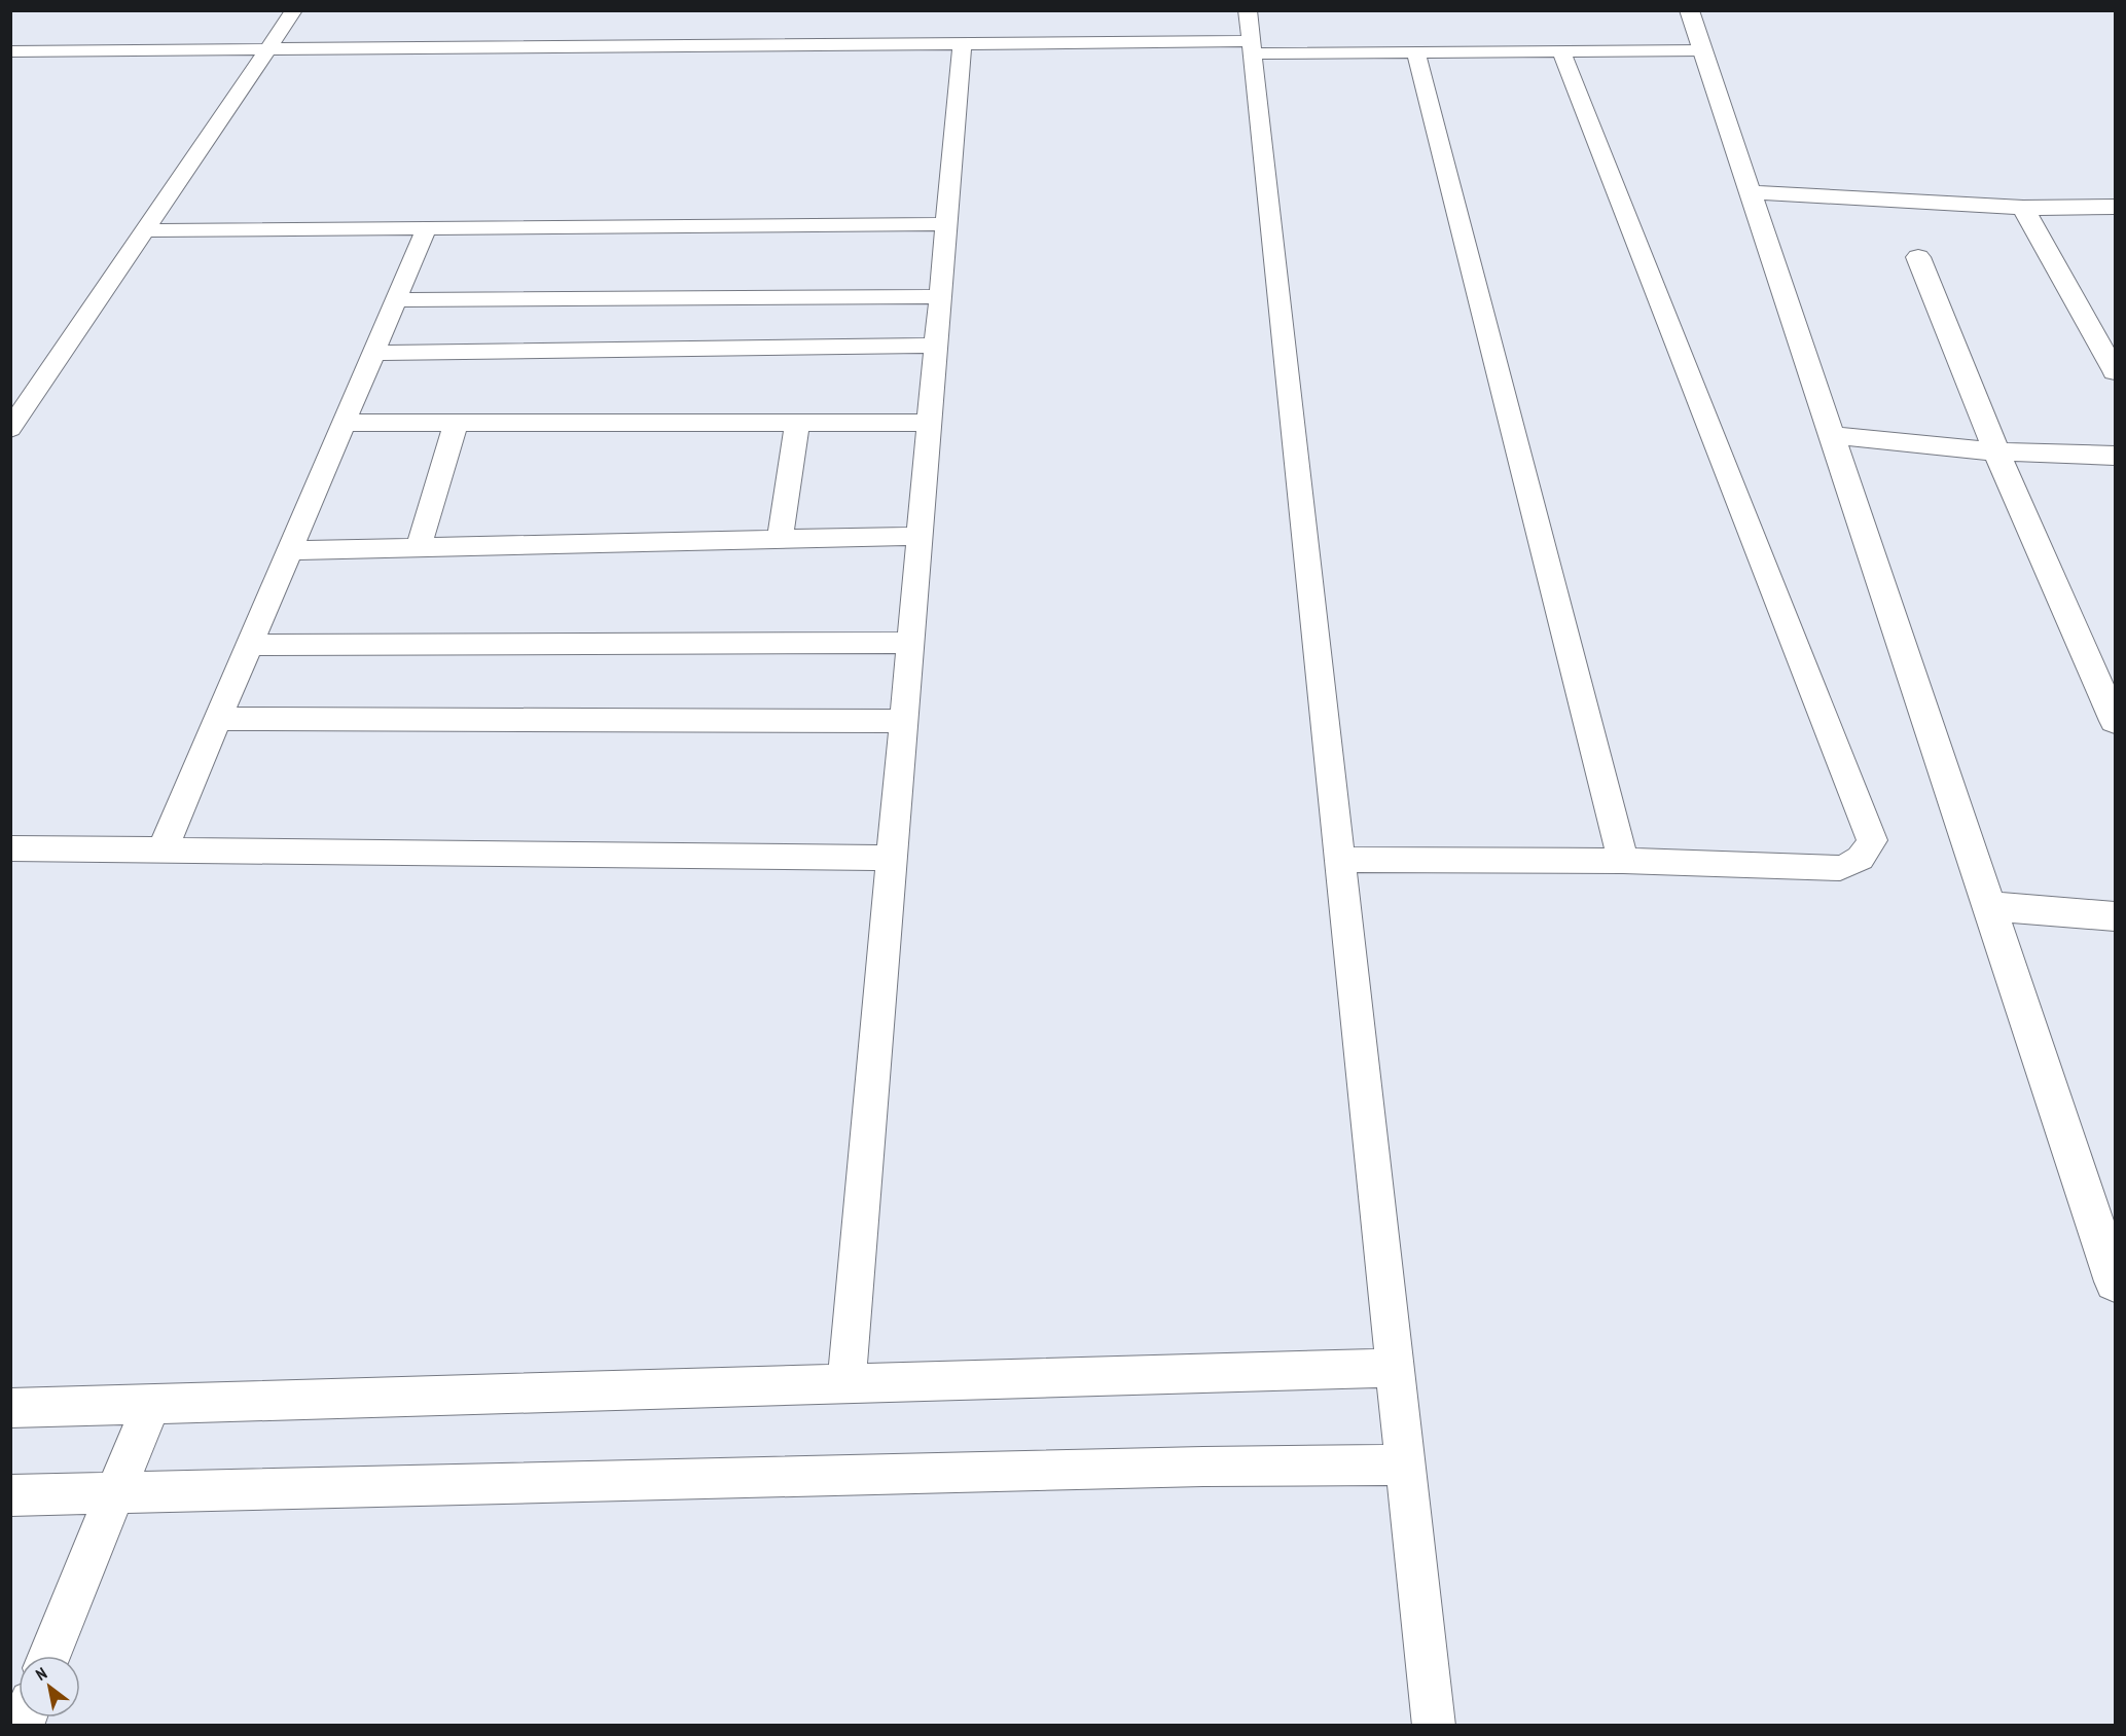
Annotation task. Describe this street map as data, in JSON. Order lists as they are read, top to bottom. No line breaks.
{"north":"top left"}
